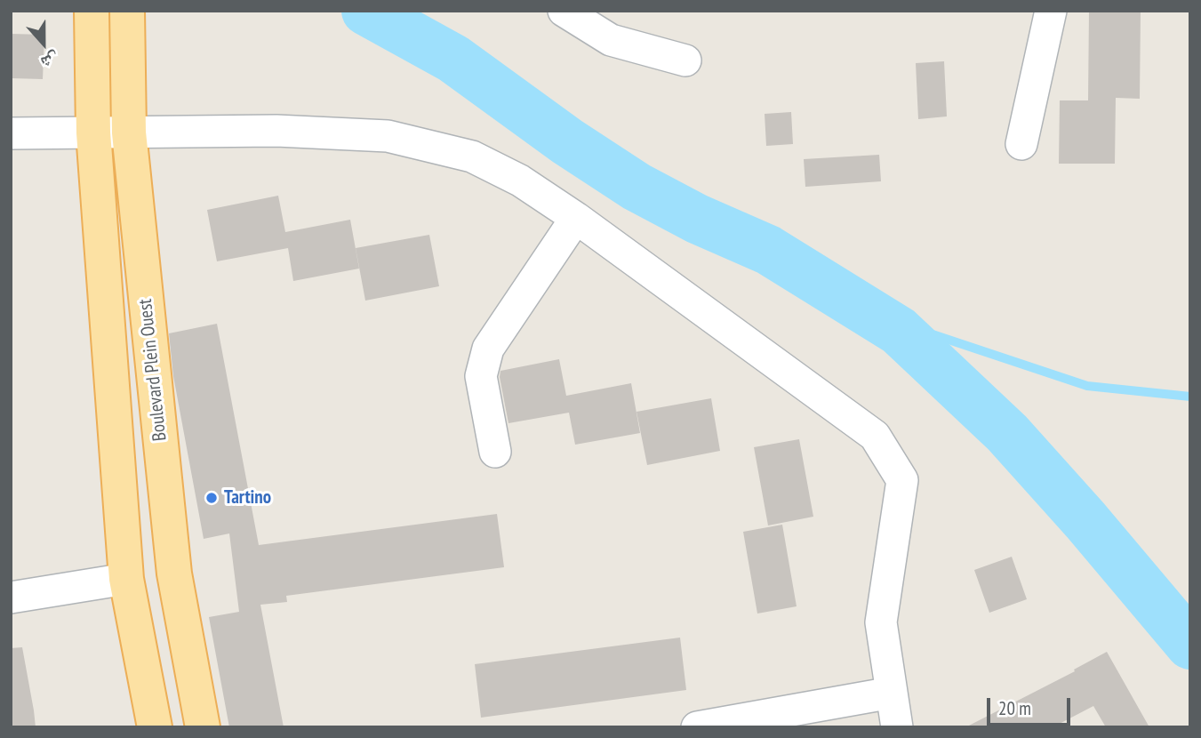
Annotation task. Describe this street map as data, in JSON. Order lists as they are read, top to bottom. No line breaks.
{"streets":{"main road":["Boulevard Plein Ouest"]},"places":["Tartino"],"scale_bar":"20 m","north":"bottom"}
